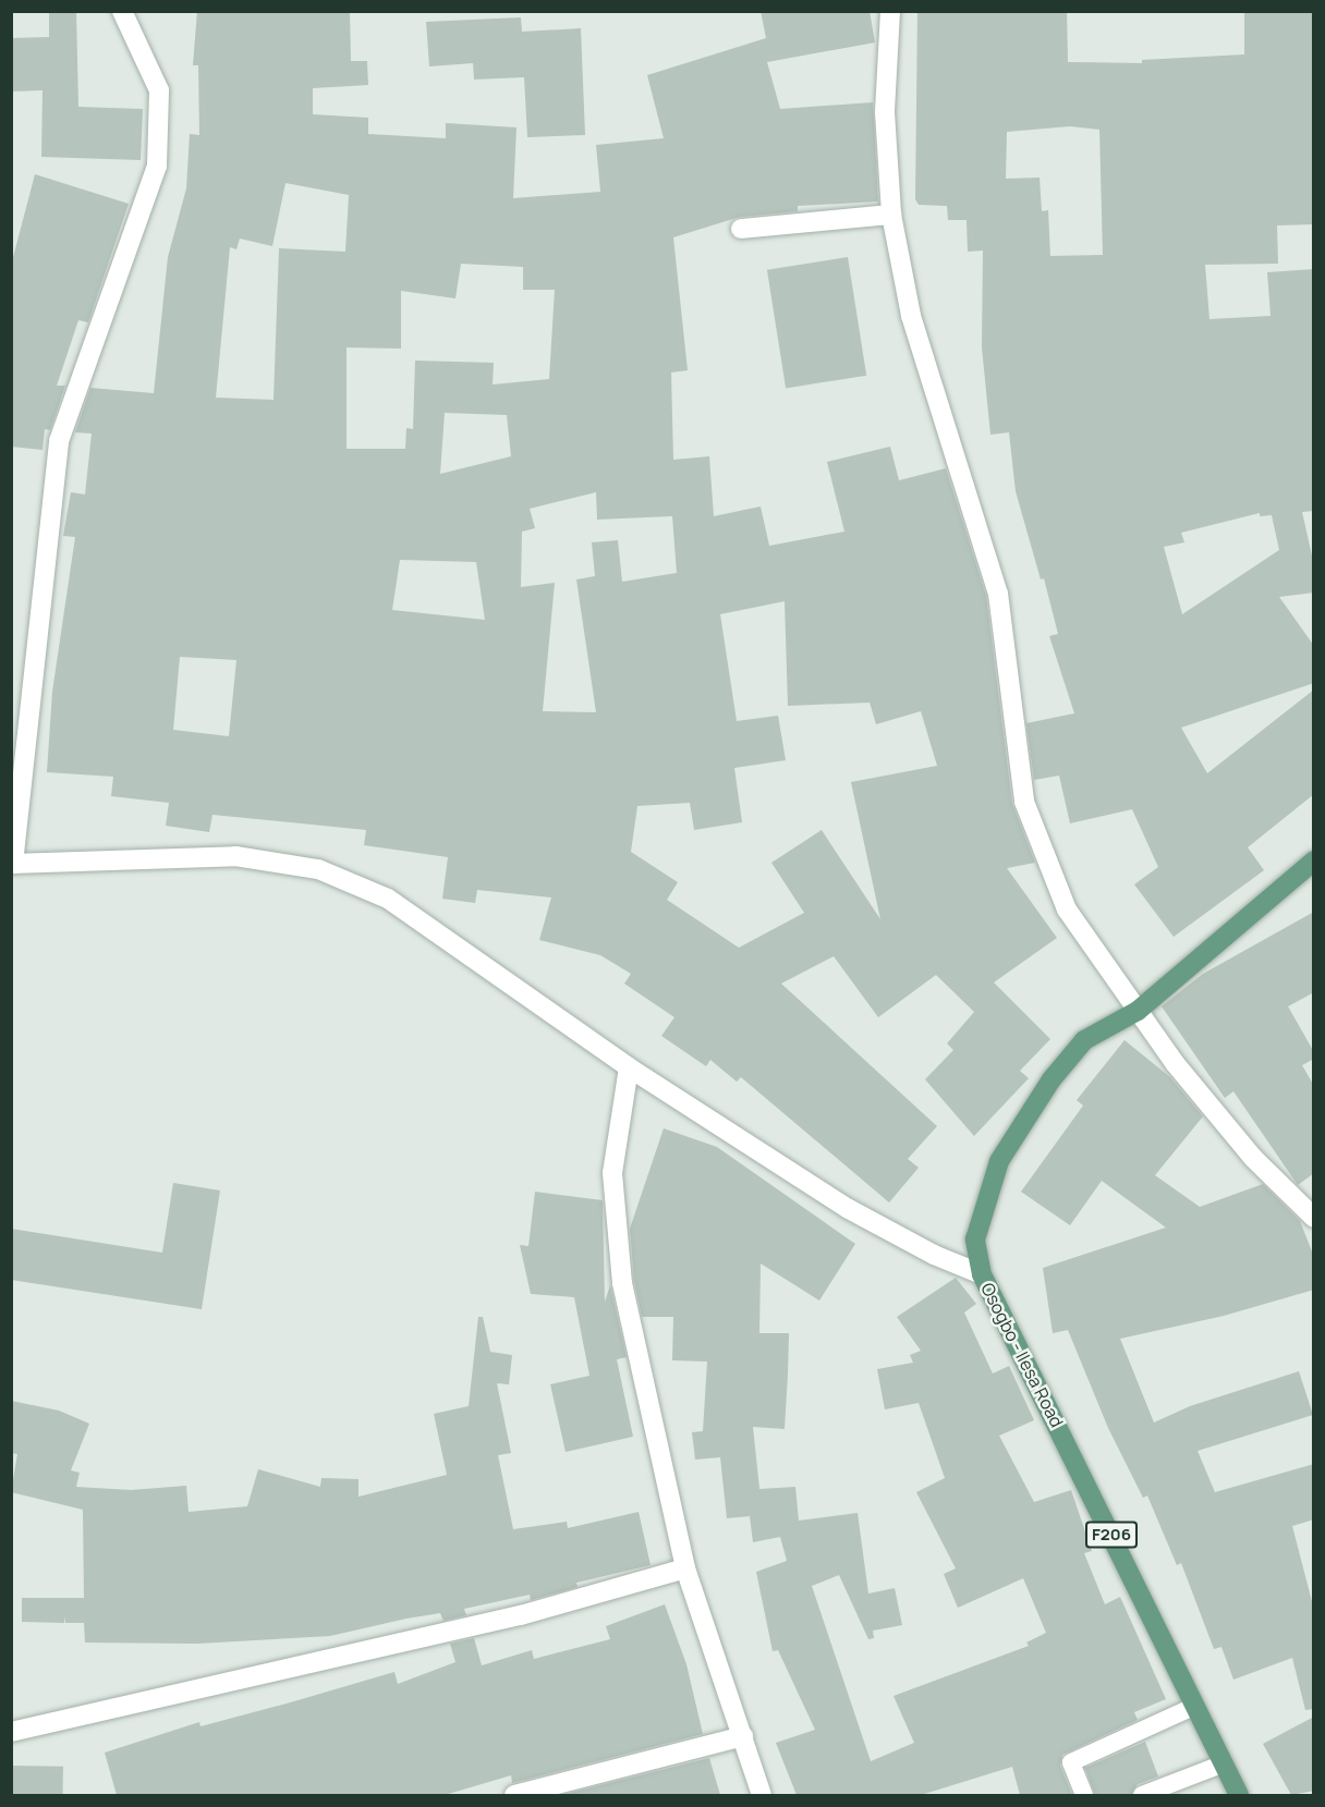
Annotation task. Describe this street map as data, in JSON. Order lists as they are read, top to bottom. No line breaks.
{"streets":{"main road":["Osogbo - Ilesa Road","F206"]}}
